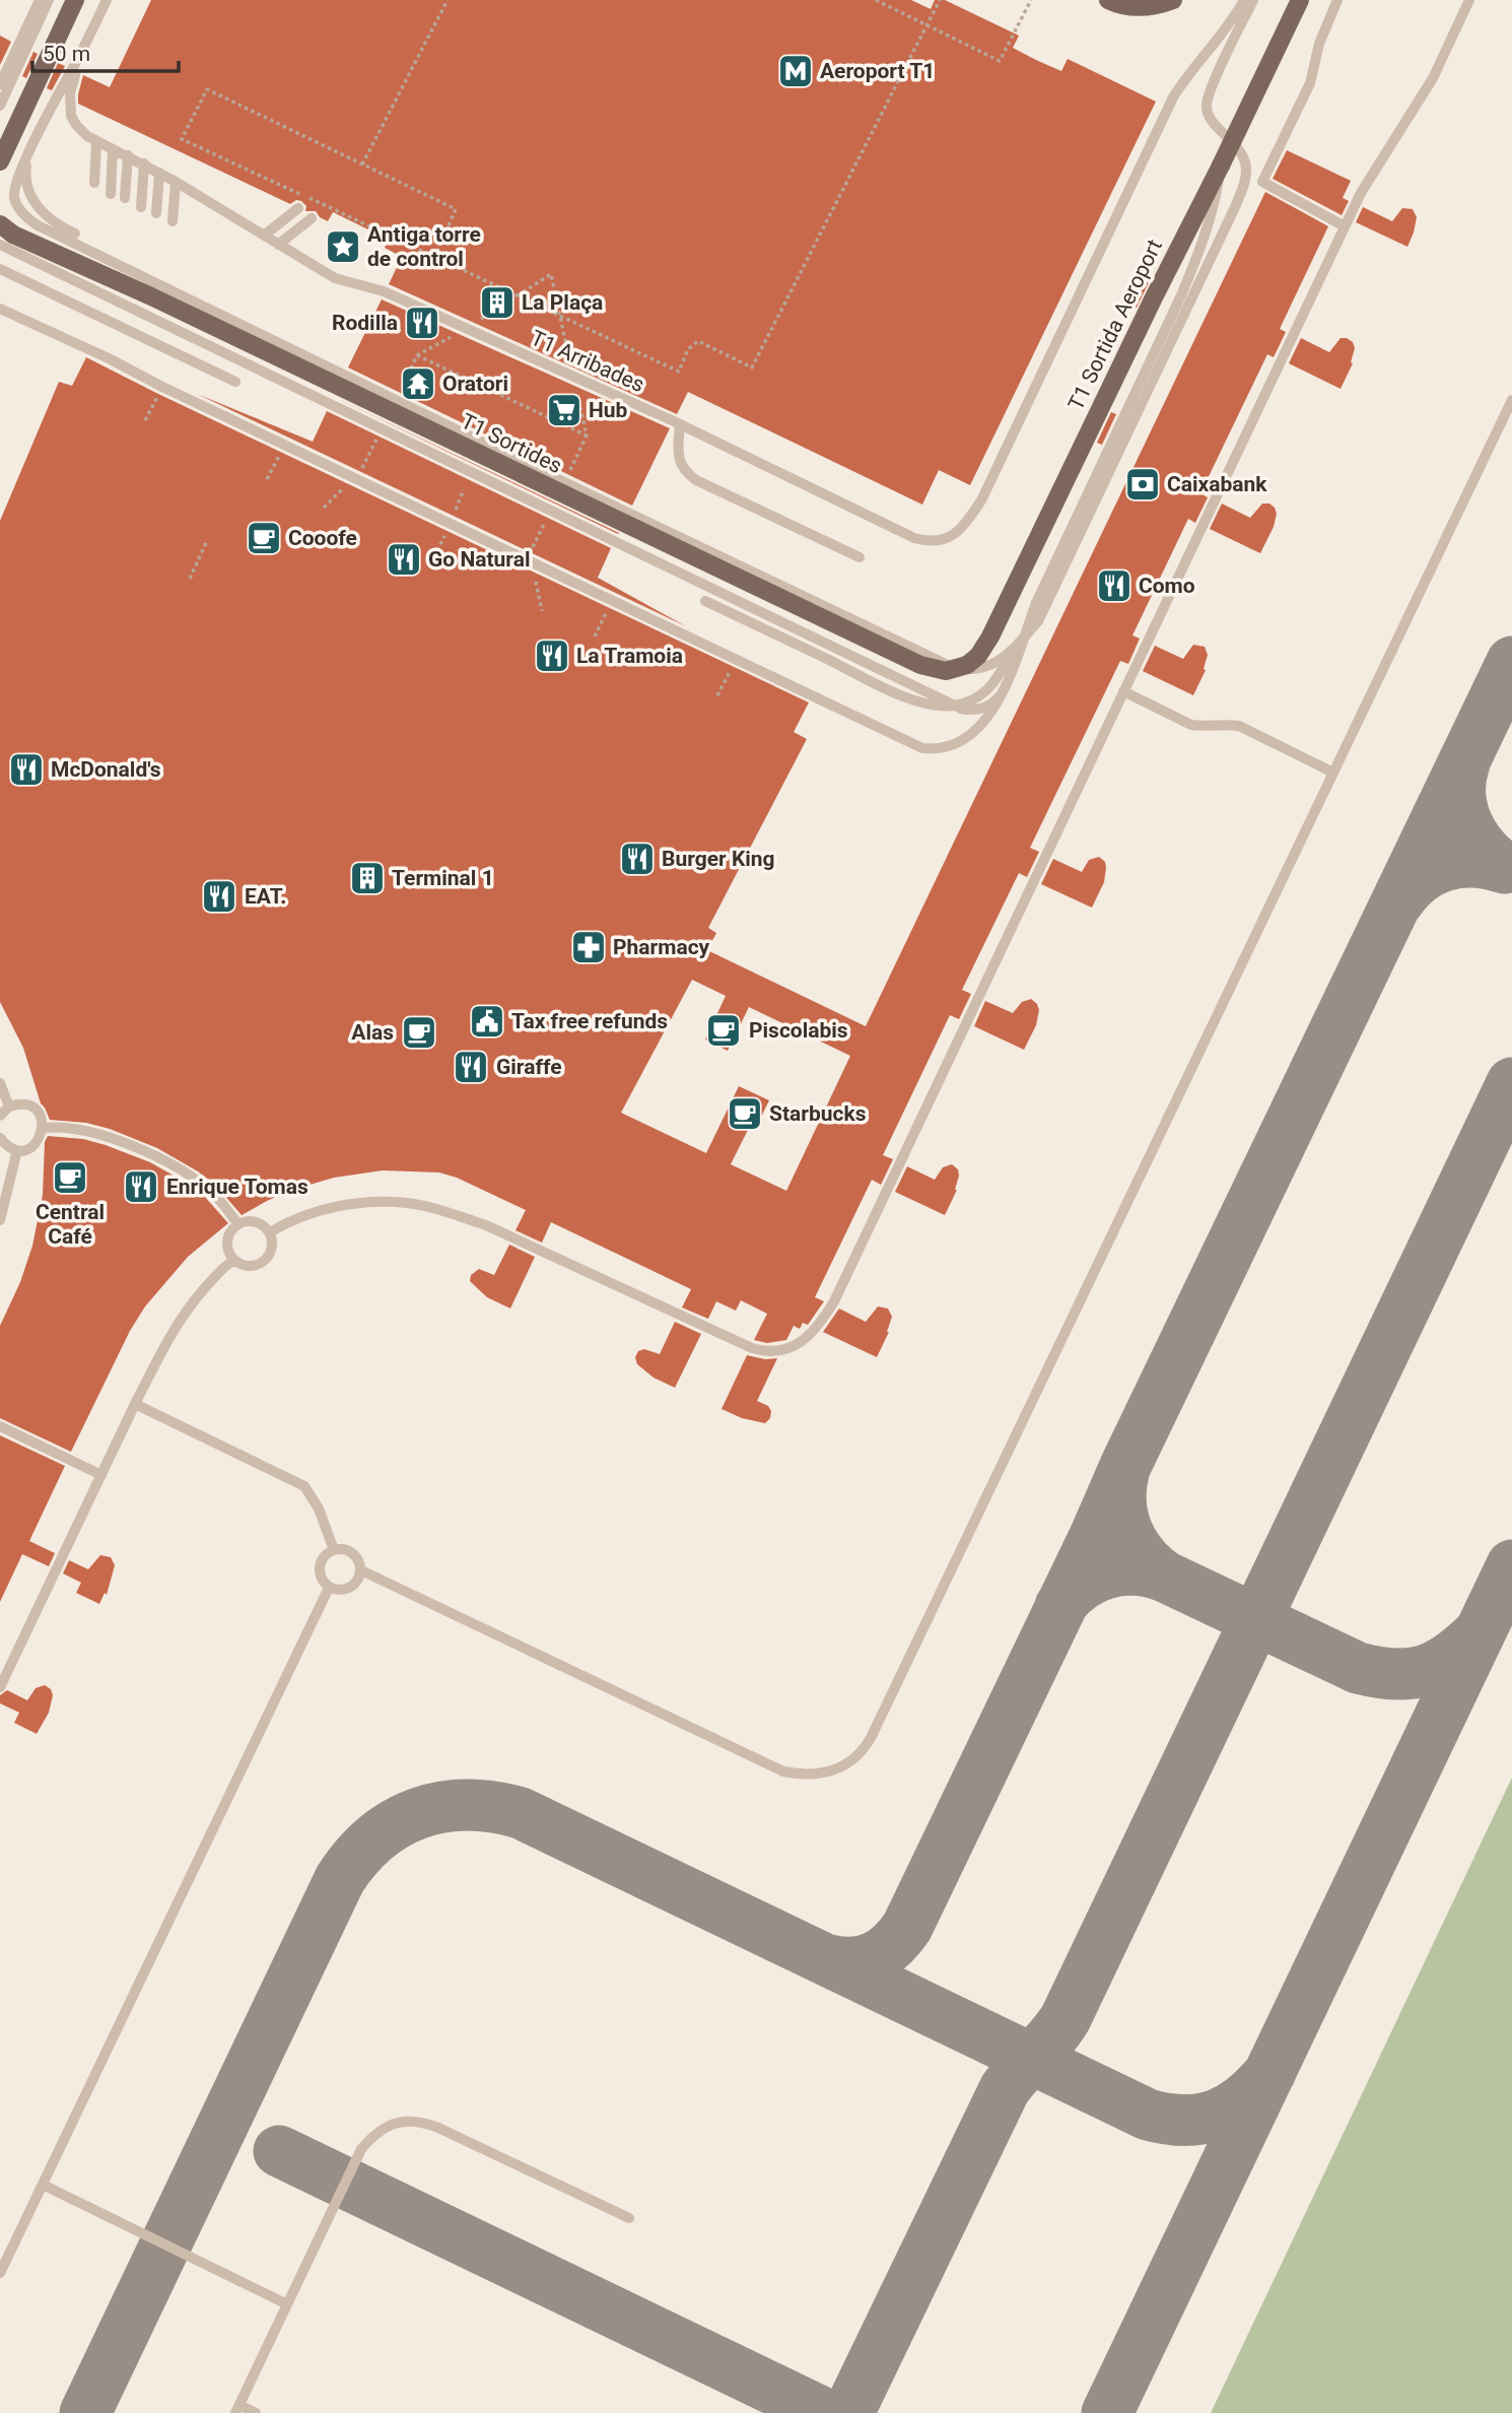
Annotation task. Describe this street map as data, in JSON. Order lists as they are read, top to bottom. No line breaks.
{"streets":{"main road":["T1 Sortida Aeroport","T1 Sortides"],"lane":["T1 Arribades"]},"crossings":[["T1 Sortida Aeroport","T1 Sortides"]],"places":{"metro station":["Aeroport T1"],"place":["Antiga torre de control"],"building":["La Plaça","Terminal 1"],"restaurant":["Rodilla","Go Natural","Como","La Tramoia","McDonald's","Burger King","EAT.","Giraffe","Enrique Tomas"],"temple":["Oratori"],"supermarket":["Hub"],"bank":["Caixabank"],"cafe":["Cooofe","Piscolabis","Alas","Starbucks","Central Café"],"pharmacy":["Pharmacy"],"public building":["Tax free refunds"]},"scale_bar":"50 m"}
